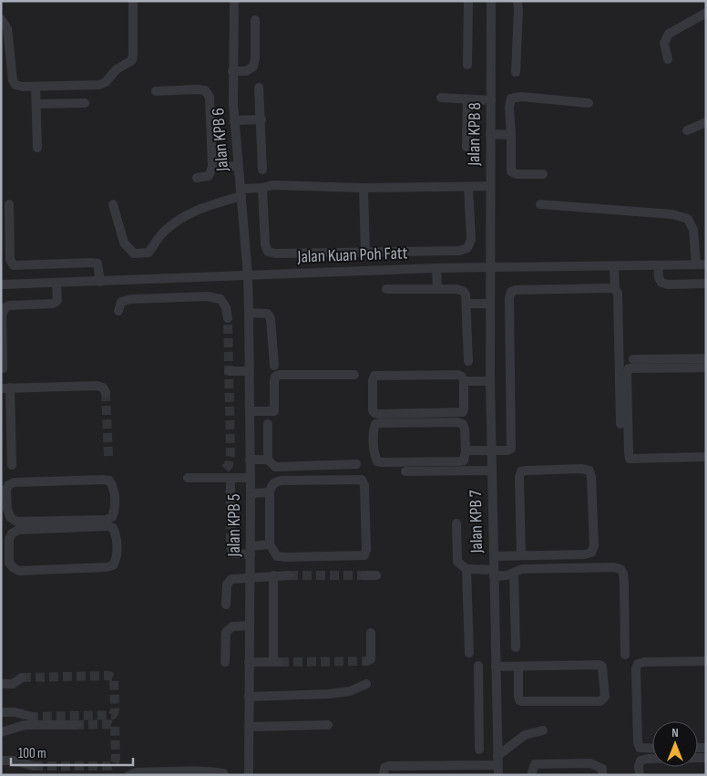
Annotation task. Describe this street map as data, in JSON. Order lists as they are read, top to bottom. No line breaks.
{"streets":{"street":["Jalan KPB 8","Jalan KPB 6","Jalan Kuan Poh Fatt","Jalan KPB 7","Jalan KPB 5"]},"crossings":[["Jalan KPB 8","Jalan Kuan Poh Fatt"],["Jalan KPB 8","Jalan KPB 7"],["Jalan KPB 6","Jalan Kuan Poh Fatt"],["Jalan KPB 6","Jalan KPB 5"],["Jalan Kuan Poh Fatt","Jalan KPB 7"],["Jalan Kuan Poh Fatt","Jalan KPB 5"]],"scale_bar":"100 m","north":"top"}
